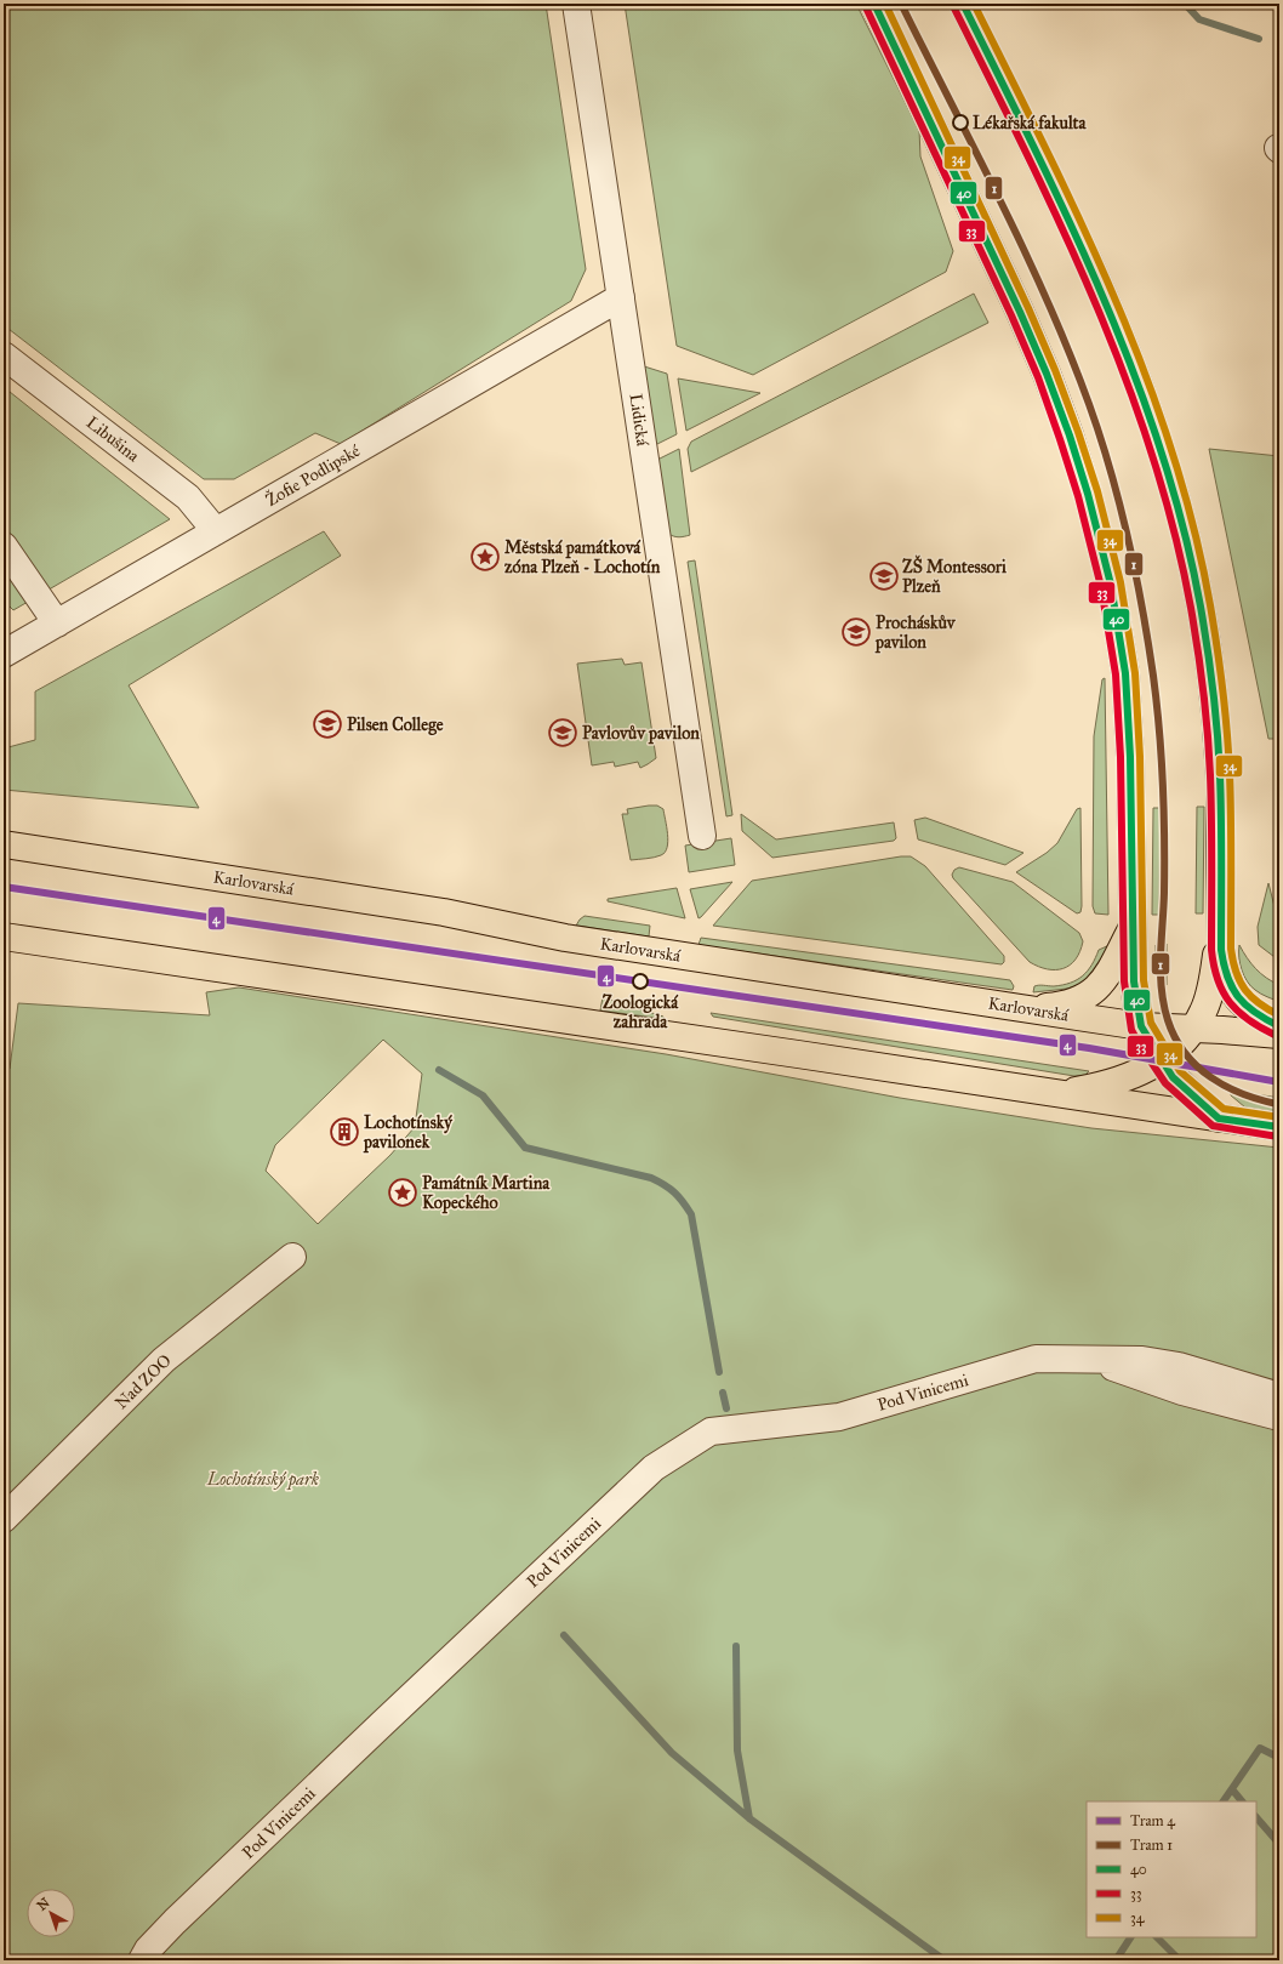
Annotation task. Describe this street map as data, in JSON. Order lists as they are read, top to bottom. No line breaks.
{"streets":{"main road":["Karlovarská"],"street":["Lidická","Libušina","Žofie Podlipské","Nad ZOO","Pod Vinicemi"]},"crossings":[["Lidická","Žofie Podlipské"],["Libušina","Žofie Podlipské"]],"parks":["Lochotínský park"],"places":{"other":["Lékařská fakulta","Zoologická zahrada"],"place":["Městská památková zóna Plzeň - Lochotín","Památník Martina Kopeckého"],"school or university":["ZŠ Montessori Plzeň","Procháskův pavilon","Pilsen College","Pavlovův pavilon"],"building":["Lochotínský pavilonek"]},"lines":["transit line 40","transit line 34","transit line 33","tram line 1","tram line 4"],"legend":["Tram 4","Tram 1","40","33","34"],"north":"top left"}
